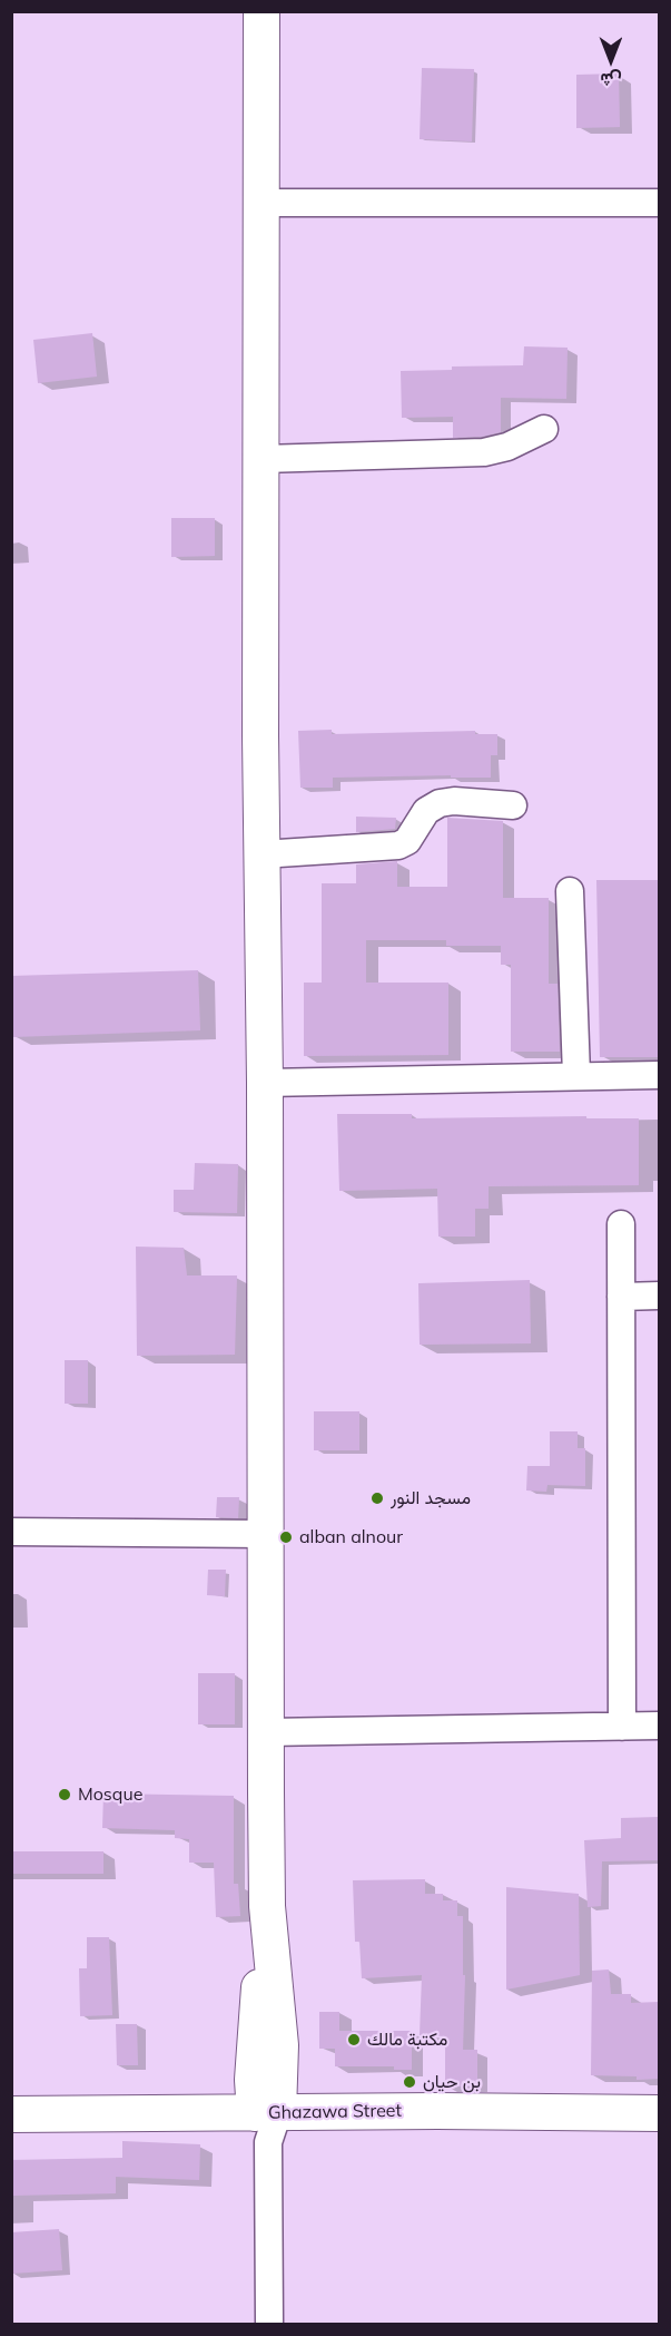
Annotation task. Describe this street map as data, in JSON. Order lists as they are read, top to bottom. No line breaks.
{"streets":{"main road":["Ghazawa Street"]},"places":["مسجد النور","alban alnour","Mosque","مكتبة مالك","بن حيان"],"north":"bottom"}
